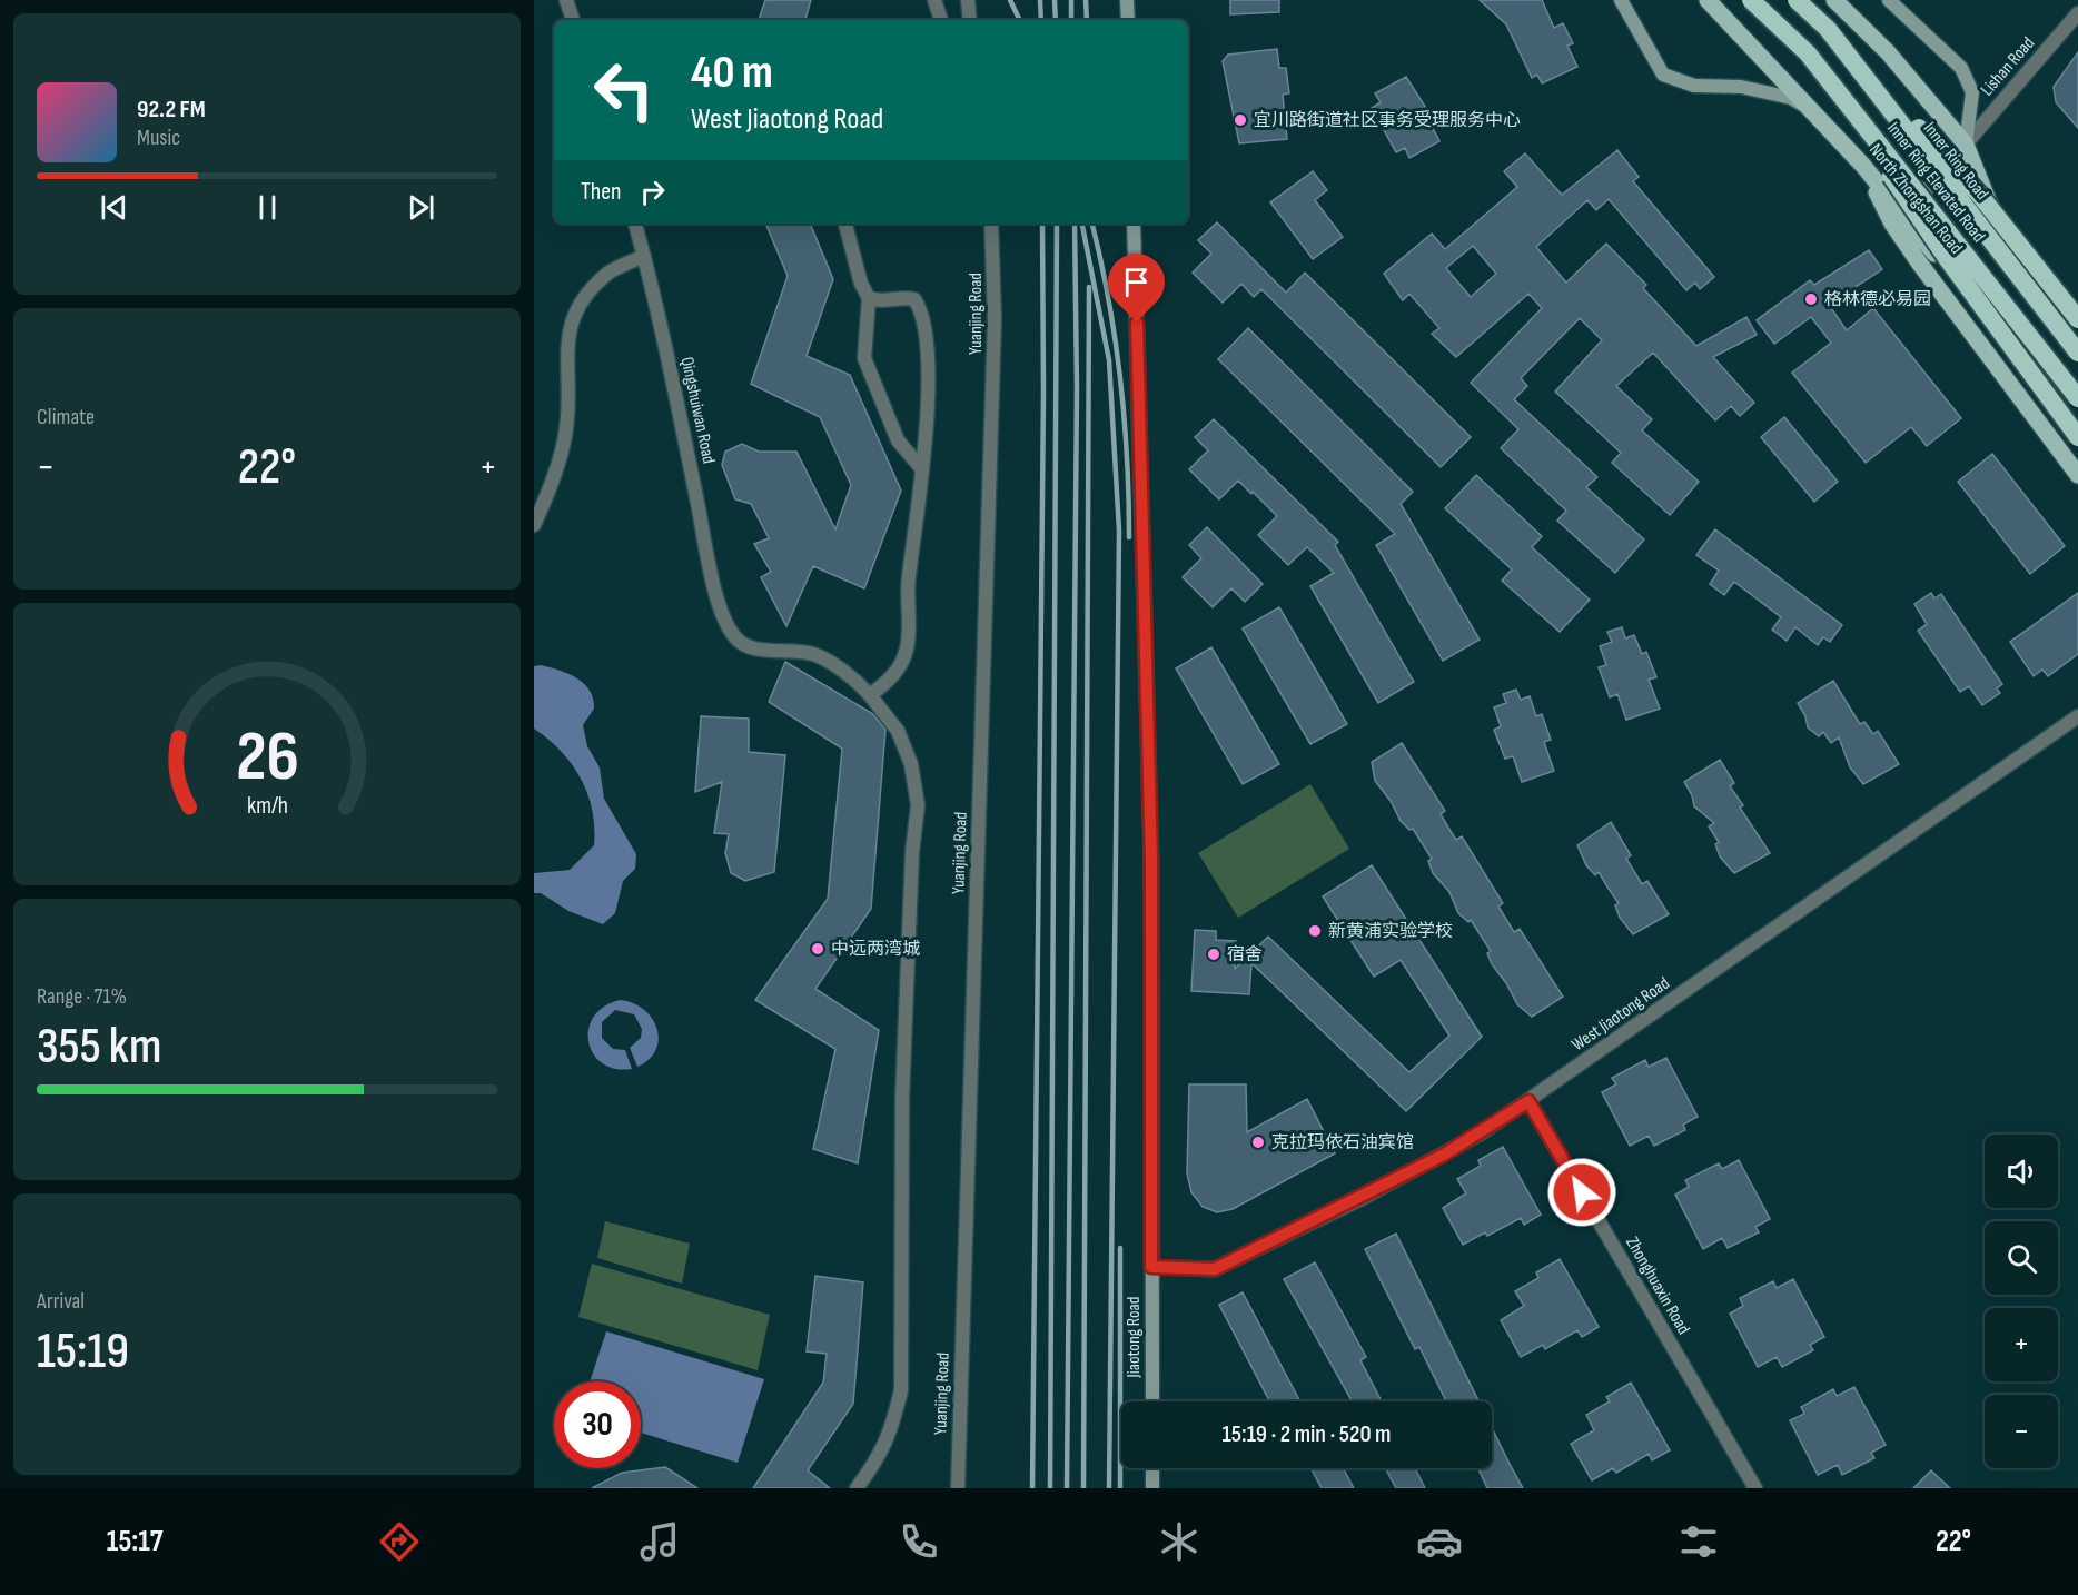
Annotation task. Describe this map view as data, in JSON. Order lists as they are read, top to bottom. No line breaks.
{"streets":{"highway":["Inner Ring Road","Inner Ring Elevated Road"],"main road":["North Zhongshan Road","Jiaotong Road"],"street":["Lishan Road","Yuanjing Road","Qingshuiwan Road","West Jiaotong Road","Zhonghuaxin Road"]},"crossings":[["Lishan Road","North Zhongshan Road"],["West Jiaotong Road","Zhonghuaxin Road"],["West Jiaotong Road","Jiaotong Road"]],"places":["宜川路街道社区事务受理服务中心","格林德必易园","新黄浦实验学校","中远两湾城","宿舍","克拉玛依石油宾馆"],"page":{"turn":["40 m","West Jiaotong Road"],"song":["92.2 FM","Music"],"then":"Then","tile":["Climate",["Range · 71%","355 km"],["Arrival","15:19"]],"heat":["−","22°","+"],"map_buttons":["+","−"],"limit":"30","trip":"15:19 · 2 min · 520 m","tabs":["15:17","22°"],"gauge":["26","km/h"]}}
